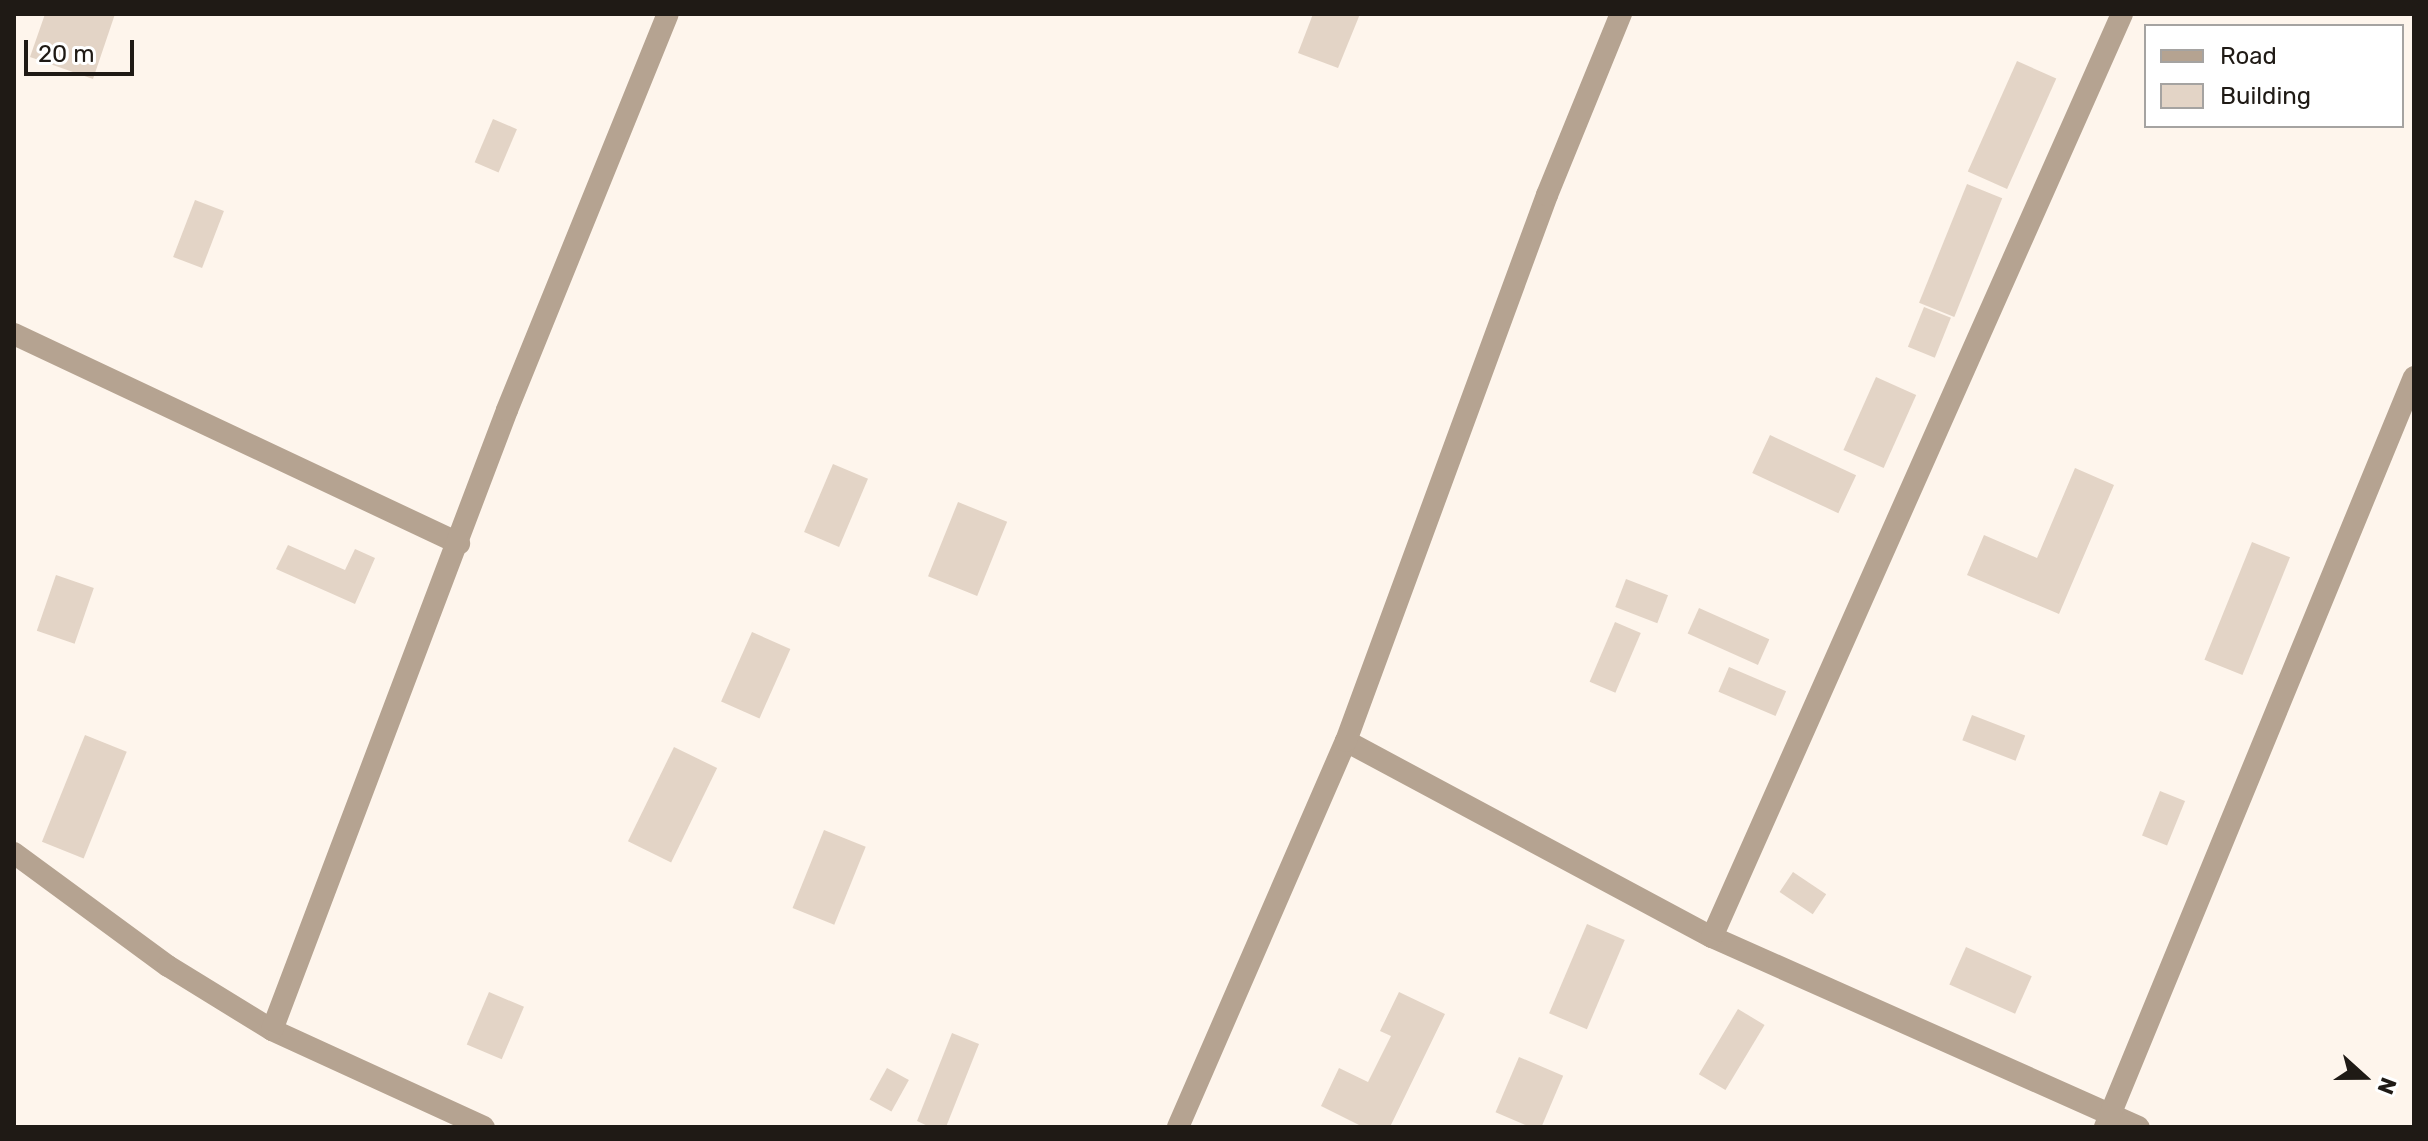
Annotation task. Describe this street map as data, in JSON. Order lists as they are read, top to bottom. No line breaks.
{"legend":["Road","Building"],"scale_bar":"20 m","north":"right"}
